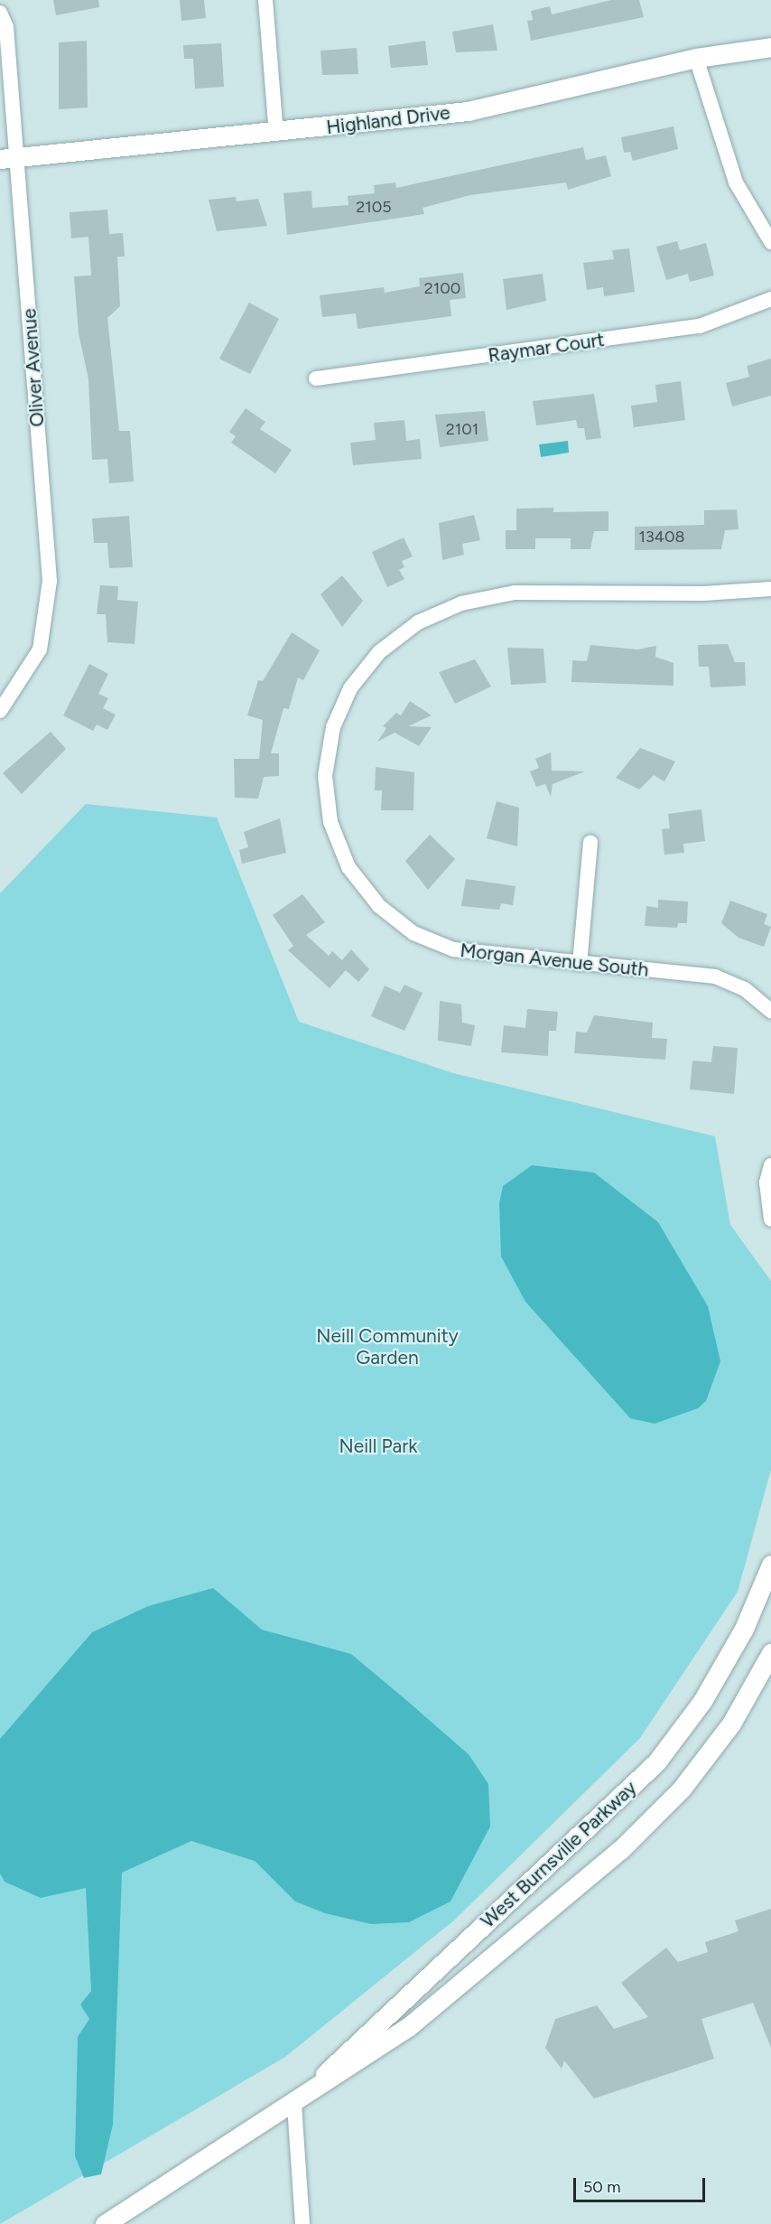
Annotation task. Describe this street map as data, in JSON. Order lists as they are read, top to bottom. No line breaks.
{"streets":{"street":["Highland Drive","Raymar Court","Oliver Avenue","Morgan Avenue South","West Burnsville Parkway"]},"crossings":[["Highland Drive","Oliver Avenue"]],"parks":["Neill Community Garden","Neill Park"],"house_numbers":["2105","2100","2101","13408"],"scale_bar":"50 m"}
